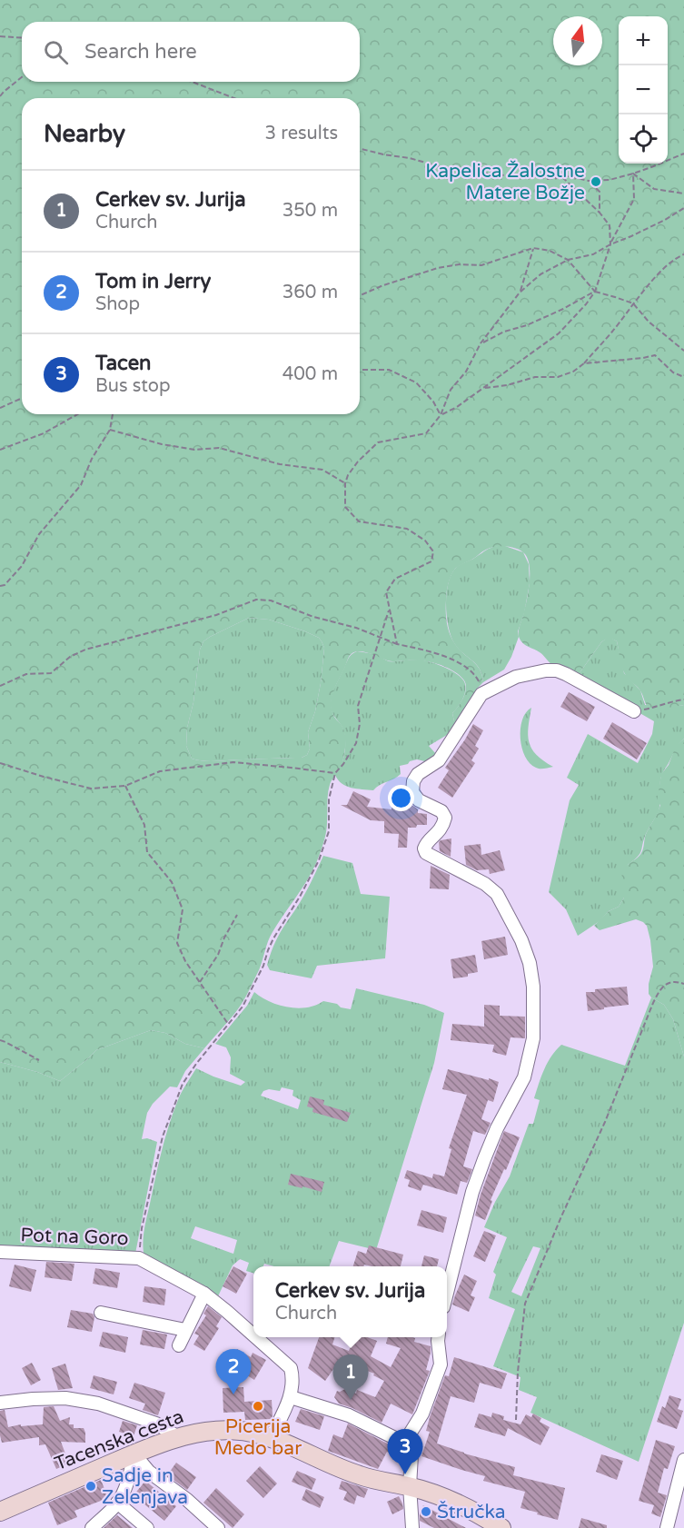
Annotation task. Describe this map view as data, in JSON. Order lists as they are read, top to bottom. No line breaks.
{"streets":{"main road":["Tacenska cesta"],"street":["Pot na Goro"]},"crossings":[["Pot na Goro","Tacenska cesta"]],"places":["Kapelica Žalostne Matere Božje","Picerija Medo bar","Sadje in Zelenjava","Štručka"],"north":"top","page":{"map_buttons":["+","−"],"search":"Search here","heading":["Nearby","3 results"],"list":[{"mark":"1","name":"Cerkev sv. Jurija","note":"Church","value":"350 m"},{"mark":"2","name":"Tom in Jerry","note":"Shop","value":"360 m"},{"mark":"3","name":"Tacen","note":"Bus stop","value":"400 m"}],"popup":["Cerkev sv. Jurija","Church"],"pins":["2","1","3"]}}
